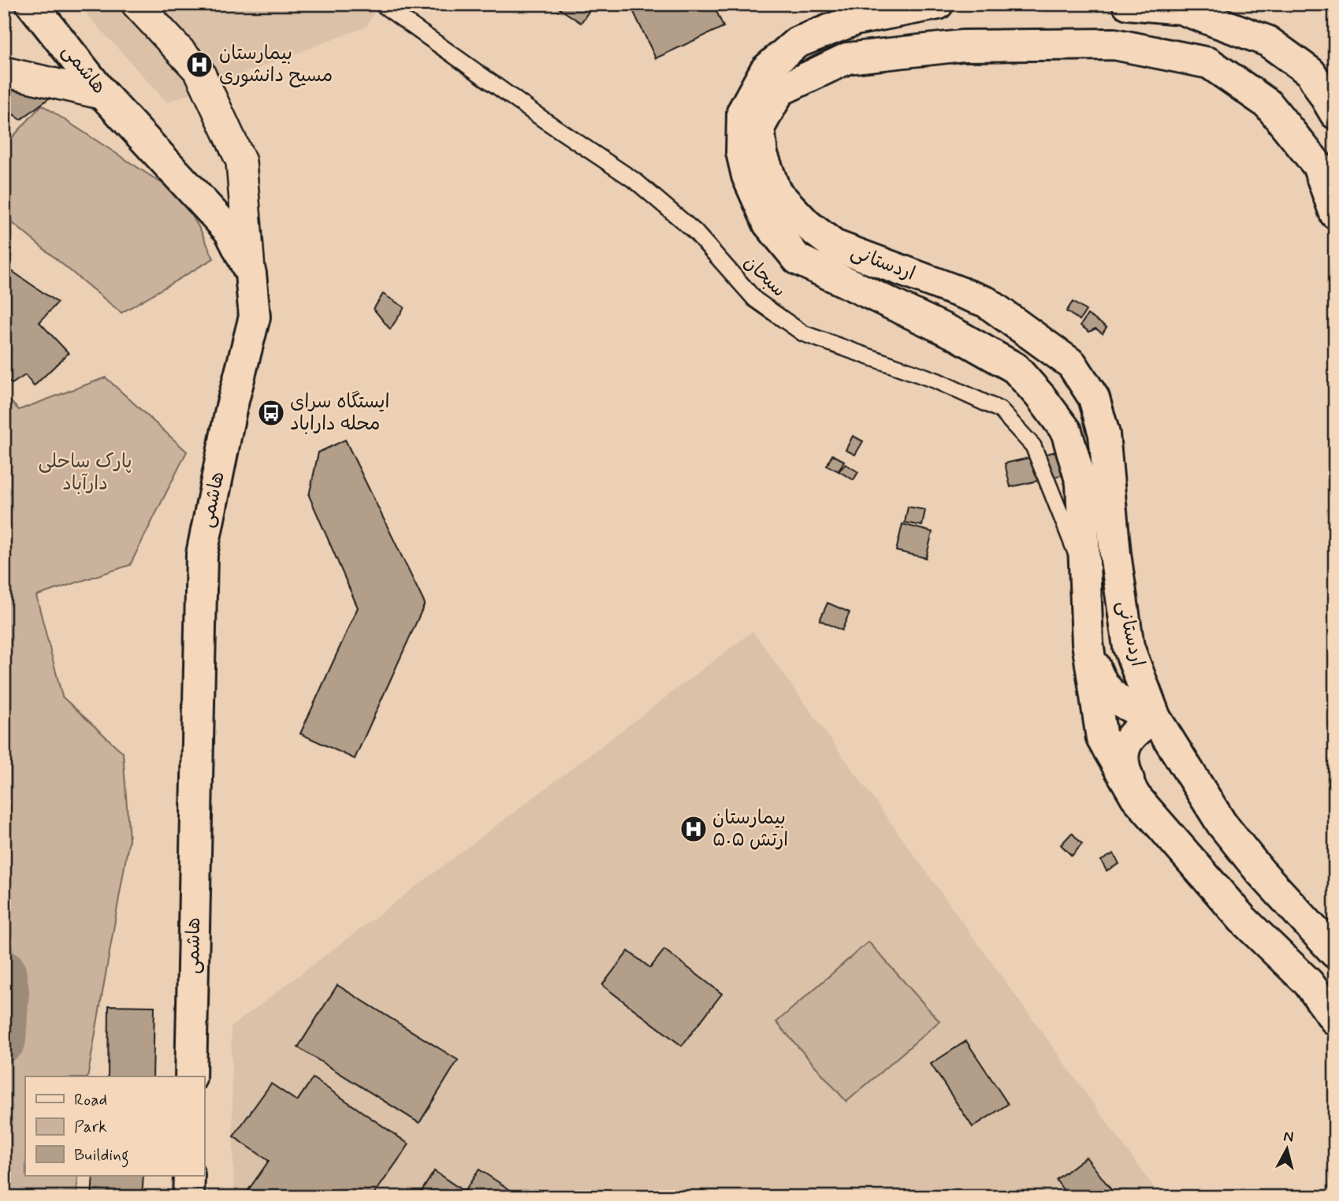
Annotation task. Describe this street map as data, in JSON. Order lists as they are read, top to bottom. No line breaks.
{"streets":{"main road":["هاشمی","اردستانی"],"lane":["سبحان"]},"crossings":[["اردستانی","سبحان"]],"parks":["پارک ساحلی دارآباد"],"places":{"hospital":["بیمارستان مسیح دانشوری","بیمارستان ۵۰۵ ارتش"],"bus stop":["ایستگاه سرای محله داراباد"]},"legend":["Road","Park","Building"],"north":"top"}
